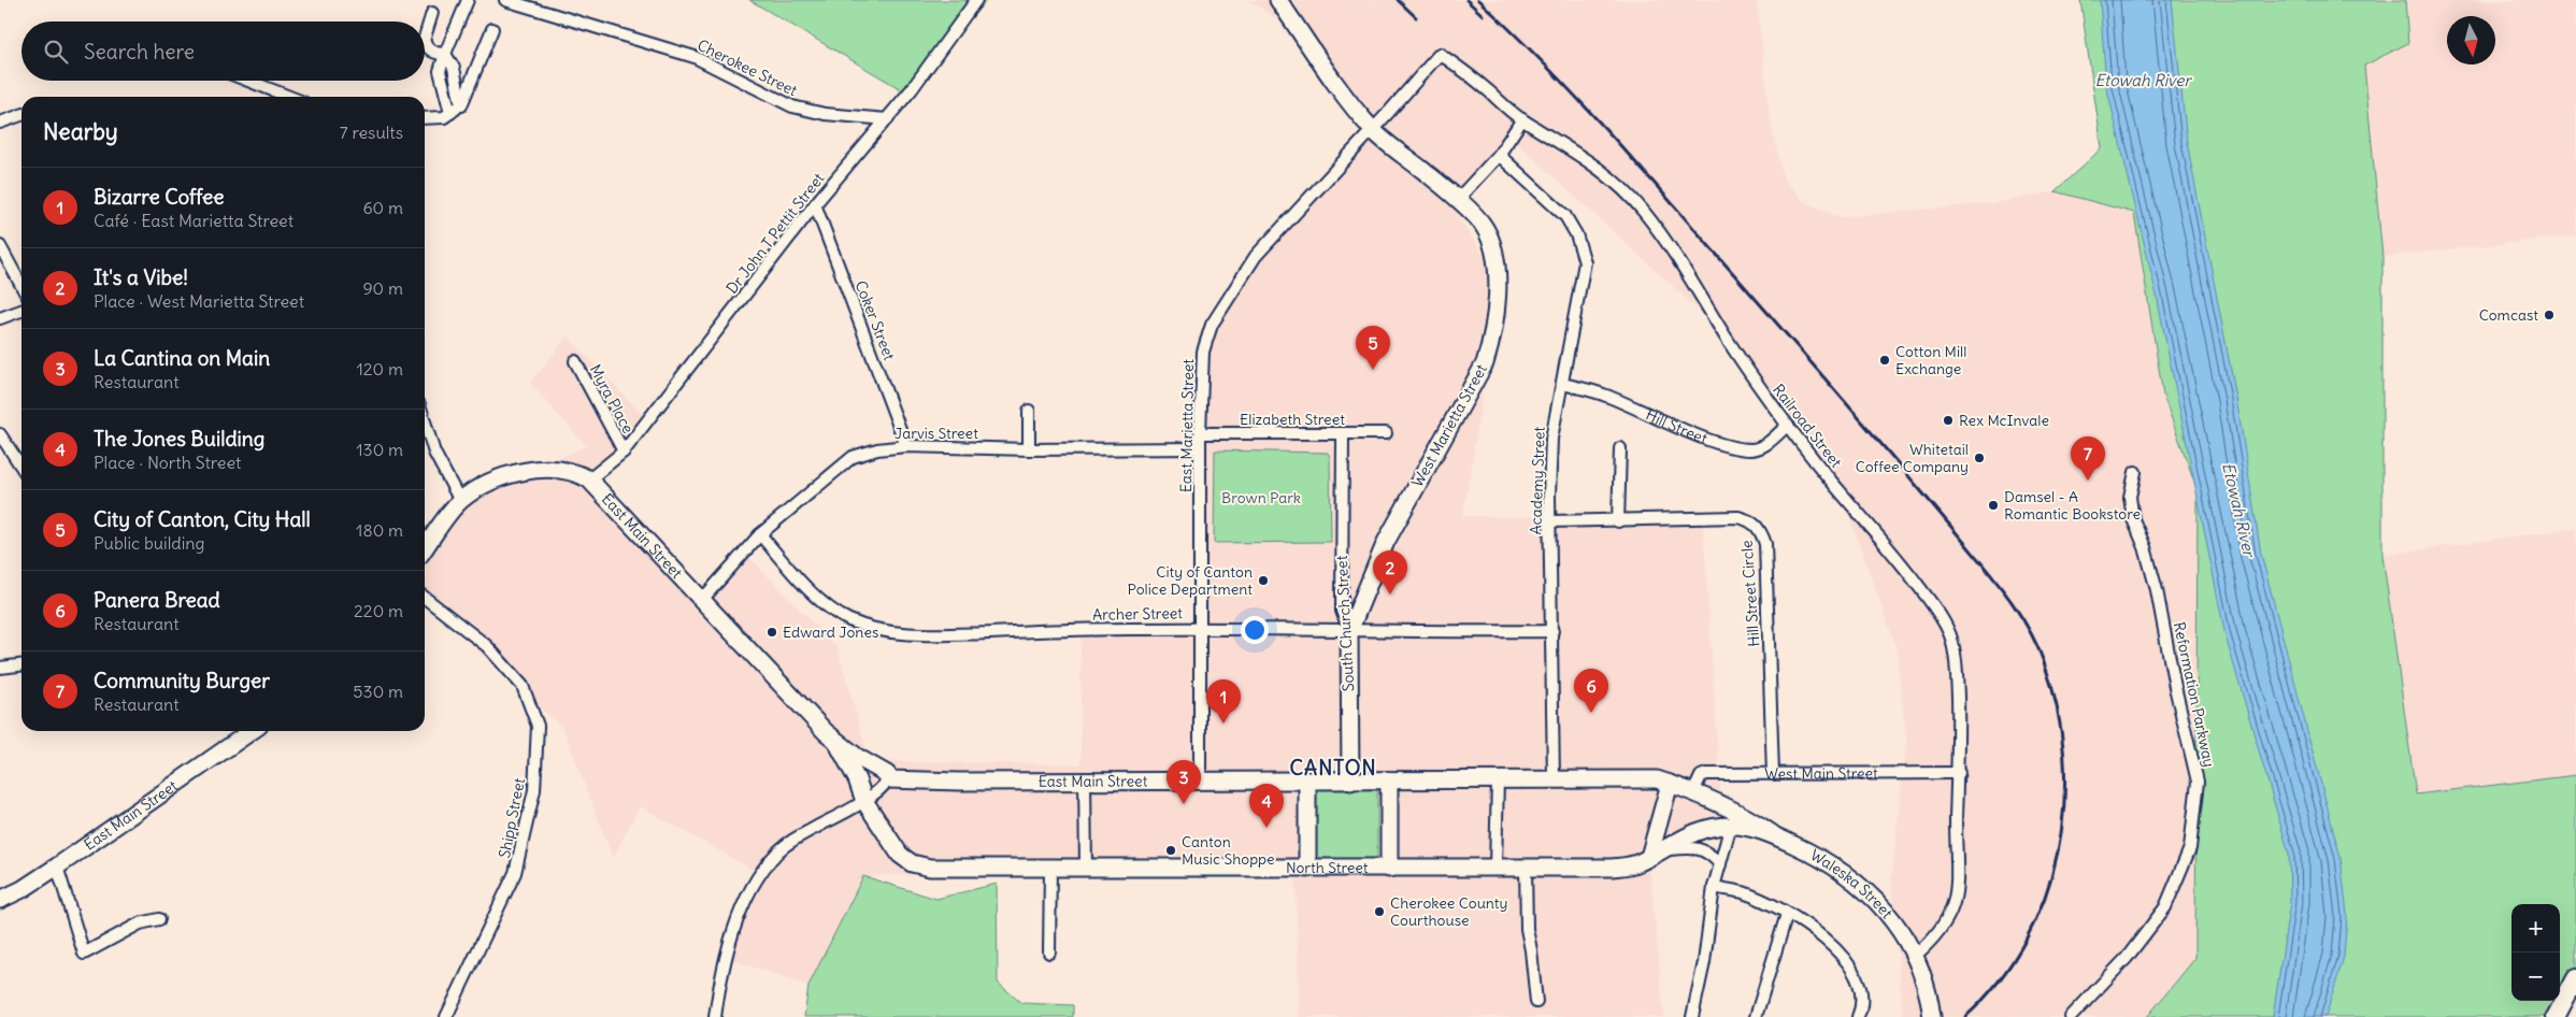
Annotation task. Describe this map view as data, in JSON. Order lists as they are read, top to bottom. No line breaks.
{"streets":{"main road":["West Marietta Street","East Main Street","South Church Street","North Street","Waleska Street"],"street":["Cherokee Street","Dr John T Pettit Street","Coker Street","Myra Place","Elizabeth Street","East Marietta Street","Hill Street","Railroad Street","Jarvis Street","Academy Street","Hill Street Circle","Archer Street","Reformation Parkway","West Main Street","Shipp Street"]},"crossings":[["Cherokee Street","Dr John T Pettit Street"],["Dr John T Pettit Street","Coker Street"],["Dr John T Pettit Street","Myra Place"],["Dr John T Pettit Street","East Main Street"],["Coker Street","Jarvis Street"],["Elizabeth Street","East Marietta Street"],["Elizabeth Street","South Church Street"],["East Marietta Street","West Marietta Street"],["East Marietta Street","Railroad Street"],["East Marietta Street","Jarvis Street"],["East Marietta Street","East Main Street"],["East Marietta Street","Archer Street"],["West Marietta Street","Railroad Street"],["West Marietta Street","Archer Street"],["West Marietta Street","South Church Street"],["Hill Street","Railroad Street"],["Hill Street","Academy Street"],["Railroad Street","West Main Street"],["Railroad Street","Waleska Street"],["Jarvis Street","East Main Street"],["Jarvis Street","Archer Street"],["Academy Street","East Main Street"],["Academy Street","Hill Street Circle"],["Academy Street","Archer Street"],["East Main Street","South Church Street"],["East Main Street","North Street"],["Hill Street Circle","West Main Street"],["Archer Street","South Church Street"],["North Street","Waleska Street"]],"districts":["CANTON"],"water":["Etowah River"],"parks":["Brown Park"],"places":["Comcast","Cotton Mill Exchange","Rex McInvale","Whitetail Coffee Company","Damsel - A Romantic Bookstore","City of Canton Police Department","Edward Jones","Canton Music Shoppe","Cherokee County Courthouse"],"north":"bottom","page":{"search":"Search here","heading":["Nearby","7 results"],"list":[{"mark":"1","name":"Bizarre Coffee","note":"Café · East Marietta Street","value":"60 m"},{"mark":"2","name":"It's a Vibe!","note":"Place · West Marietta Street","value":"90 m"},{"mark":"3","name":"La Cantina on Main","note":"Restaurant","value":"120 m"},{"mark":"4","name":"The Jones Building","note":"Place · North Street","value":"130 m"},{"mark":"5","name":"City of Canton, City Hall","note":"Public building","value":"180 m"},{"mark":"6","name":"Panera Bread","note":"Restaurant","value":"220 m"},{"mark":"7","name":"Community Burger","note":"Restaurant","value":"530 m"}],"pins":["5","7","2","6","1","3","4"],"map_buttons":["+","−"]}}
